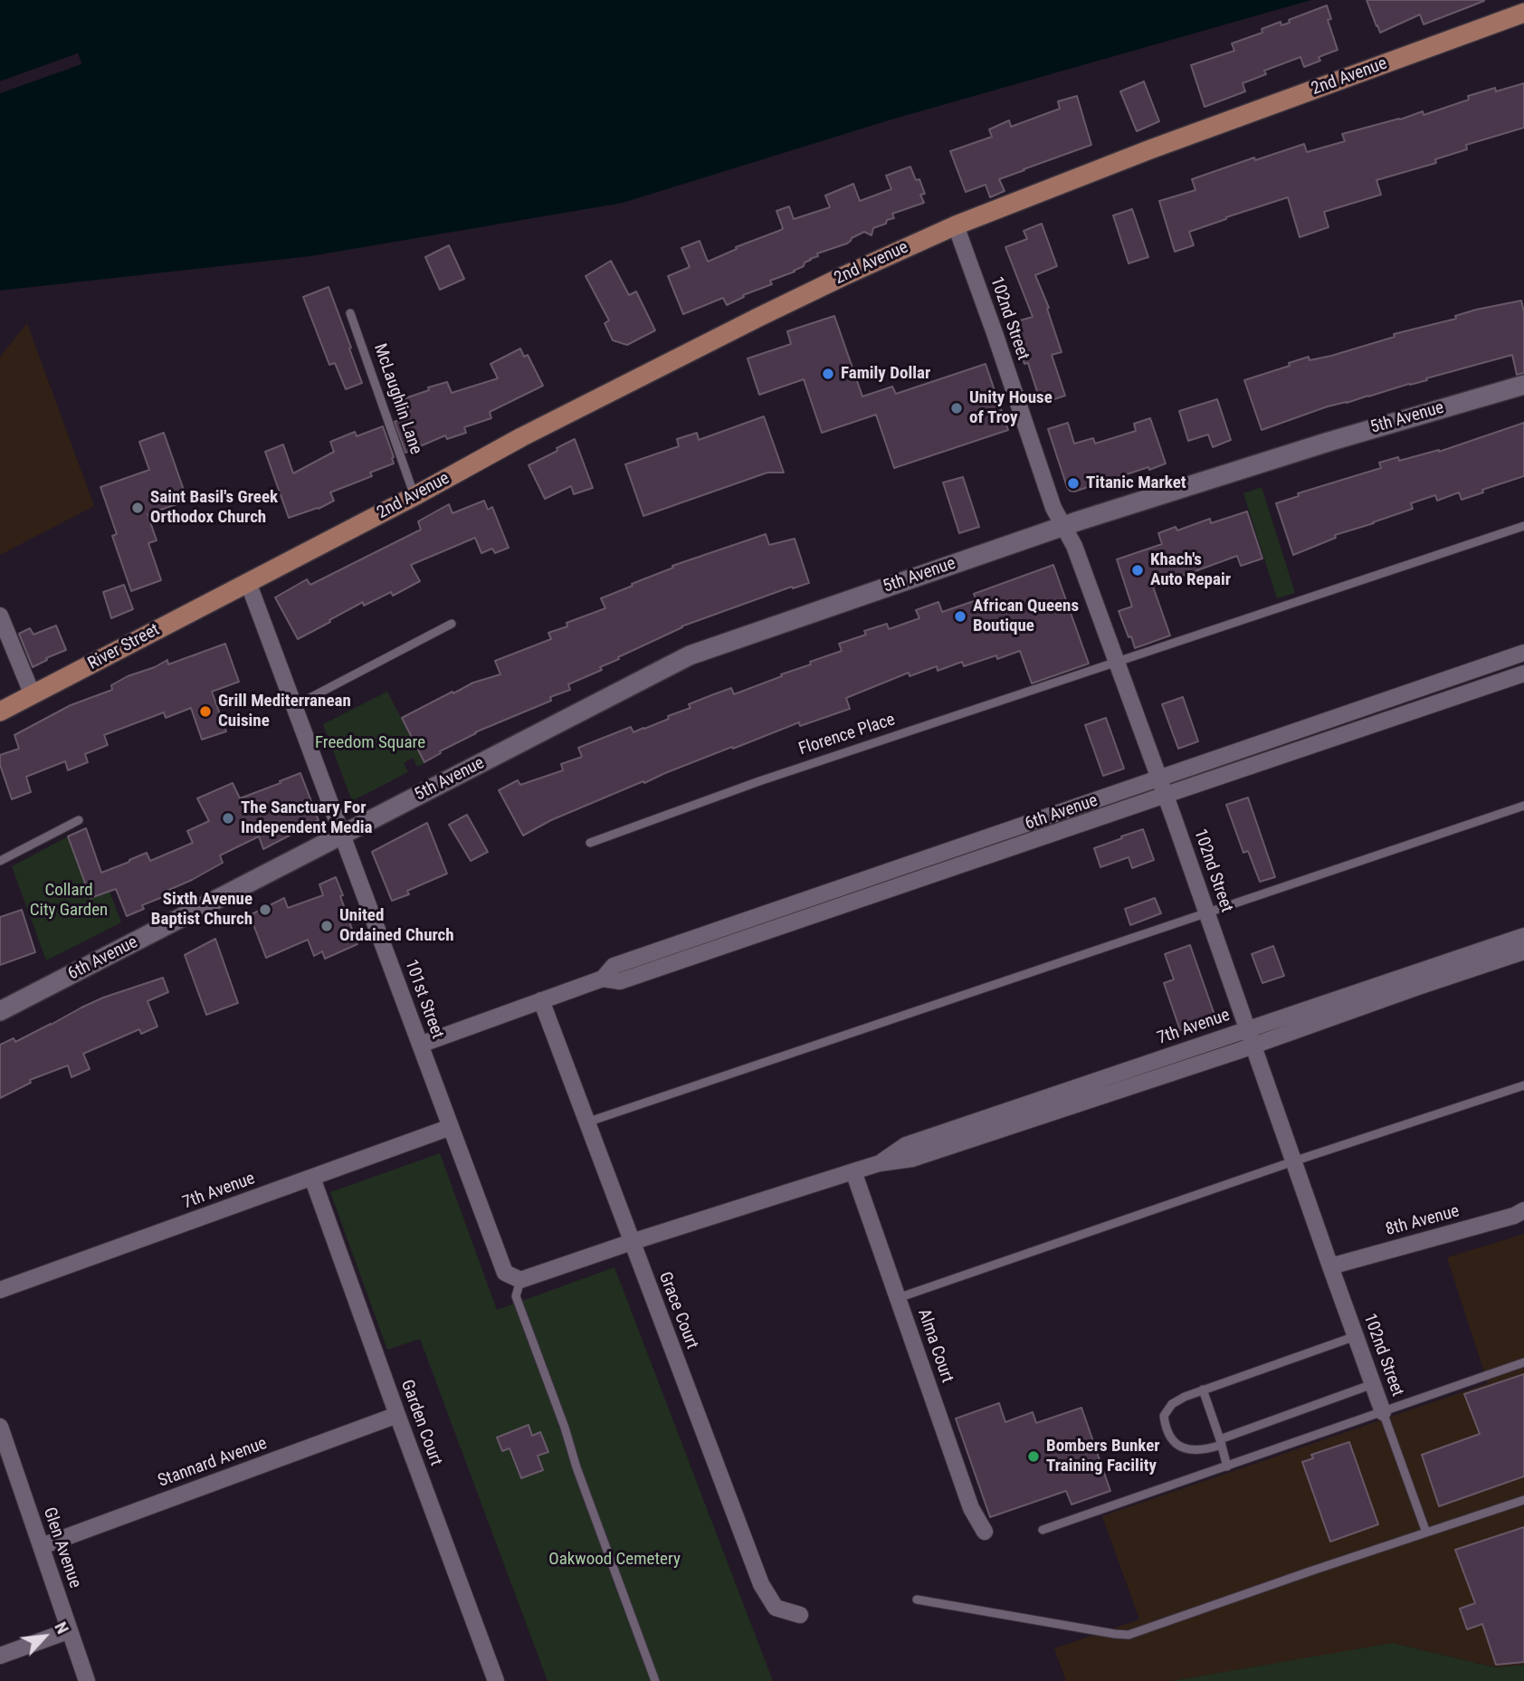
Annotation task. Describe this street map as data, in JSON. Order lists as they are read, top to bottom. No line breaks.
{"streets":{"main road":["2nd Avenue","River Street"],"street":["102nd Street","5th Avenue","6th Avenue","101st Street","7th Avenue","8th Avenue","Grace Court","Alma Court","Garden Court","Stannard Avenue","Glen Avenue"],"lane":["McLaughlin Lane","Florence Place"]},"crossings":[["2nd Avenue","102nd Street"],["2nd Avenue","McLaughlin Lane"],["2nd Avenue","River Street"],["2nd Avenue","101st Street"],["102nd Street","5th Avenue"],["102nd Street","Florence Place"],["102nd Street","6th Avenue"],["102nd Street","7th Avenue"],["102nd Street","8th Avenue"],["5th Avenue","6th Avenue"],["5th Avenue","101st Street"],["River Street","101st Street"],["6th Avenue","101st Street"],["6th Avenue","Grace Court"],["101st Street","7th Avenue"],["7th Avenue","Grace Court"],["7th Avenue","Alma Court"],["7th Avenue","Garden Court"],["Garden Court","Stannard Avenue"],["Stannard Avenue","Glen Avenue"]],"parks":["Freedom Square","Collard City Garden","Oakwood Cemetery"],"places":["Family Dollar","Unity House of Troy","Titanic Market","Saint Basil's Greek Orthodox Church","Khach's Auto Repair","African Queens Boutique","Grill Mediterranean Cuisine","The Sanctuary For Independent Media","Sixth Avenue Baptist Church","United Ordained Church","Bombers Bunker Training Facility"],"north":"top right"}
